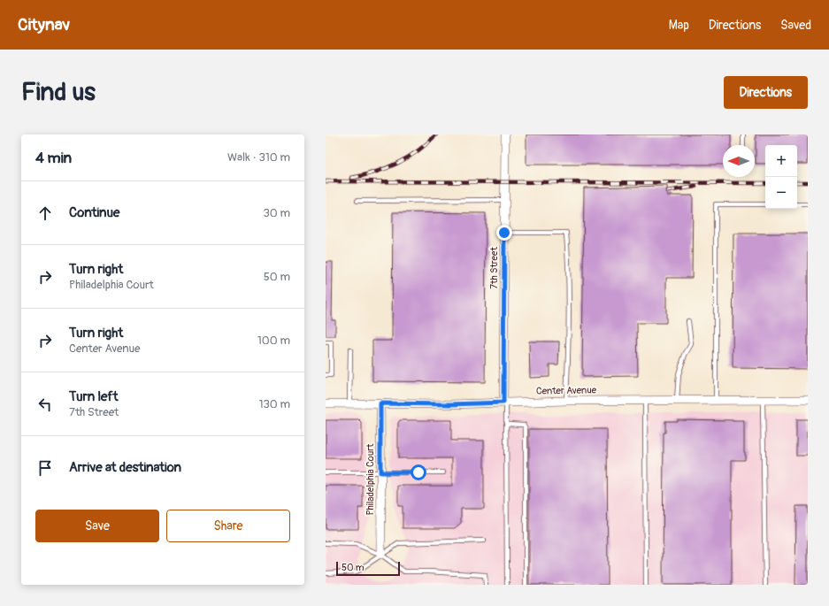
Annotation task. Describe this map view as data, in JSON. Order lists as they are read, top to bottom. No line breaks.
{"streets":{"street":["7th Street","Center Avenue","Philadelphia Court"]},"crossings":[["7th Street","Center Avenue"],["Center Avenue","Philadelphia Court"]],"scale_bar":"50 m","north":"left","page":{"header":"Citynav","nav":["Map","Directions","Saved"],"buttons":["Directions",["Save","Share"]],"title":"Find us","heading":["4 min","Walk · 310 m"],"map_buttons":["+","−"],"list":[["Continue","30 m"],["Turn right","Philadelphia Court","50 m"],["Turn right","Center Avenue","100 m"],["Turn left","7th Street","130 m"],"Arrive at destination"],"scale":"50 m"}}
